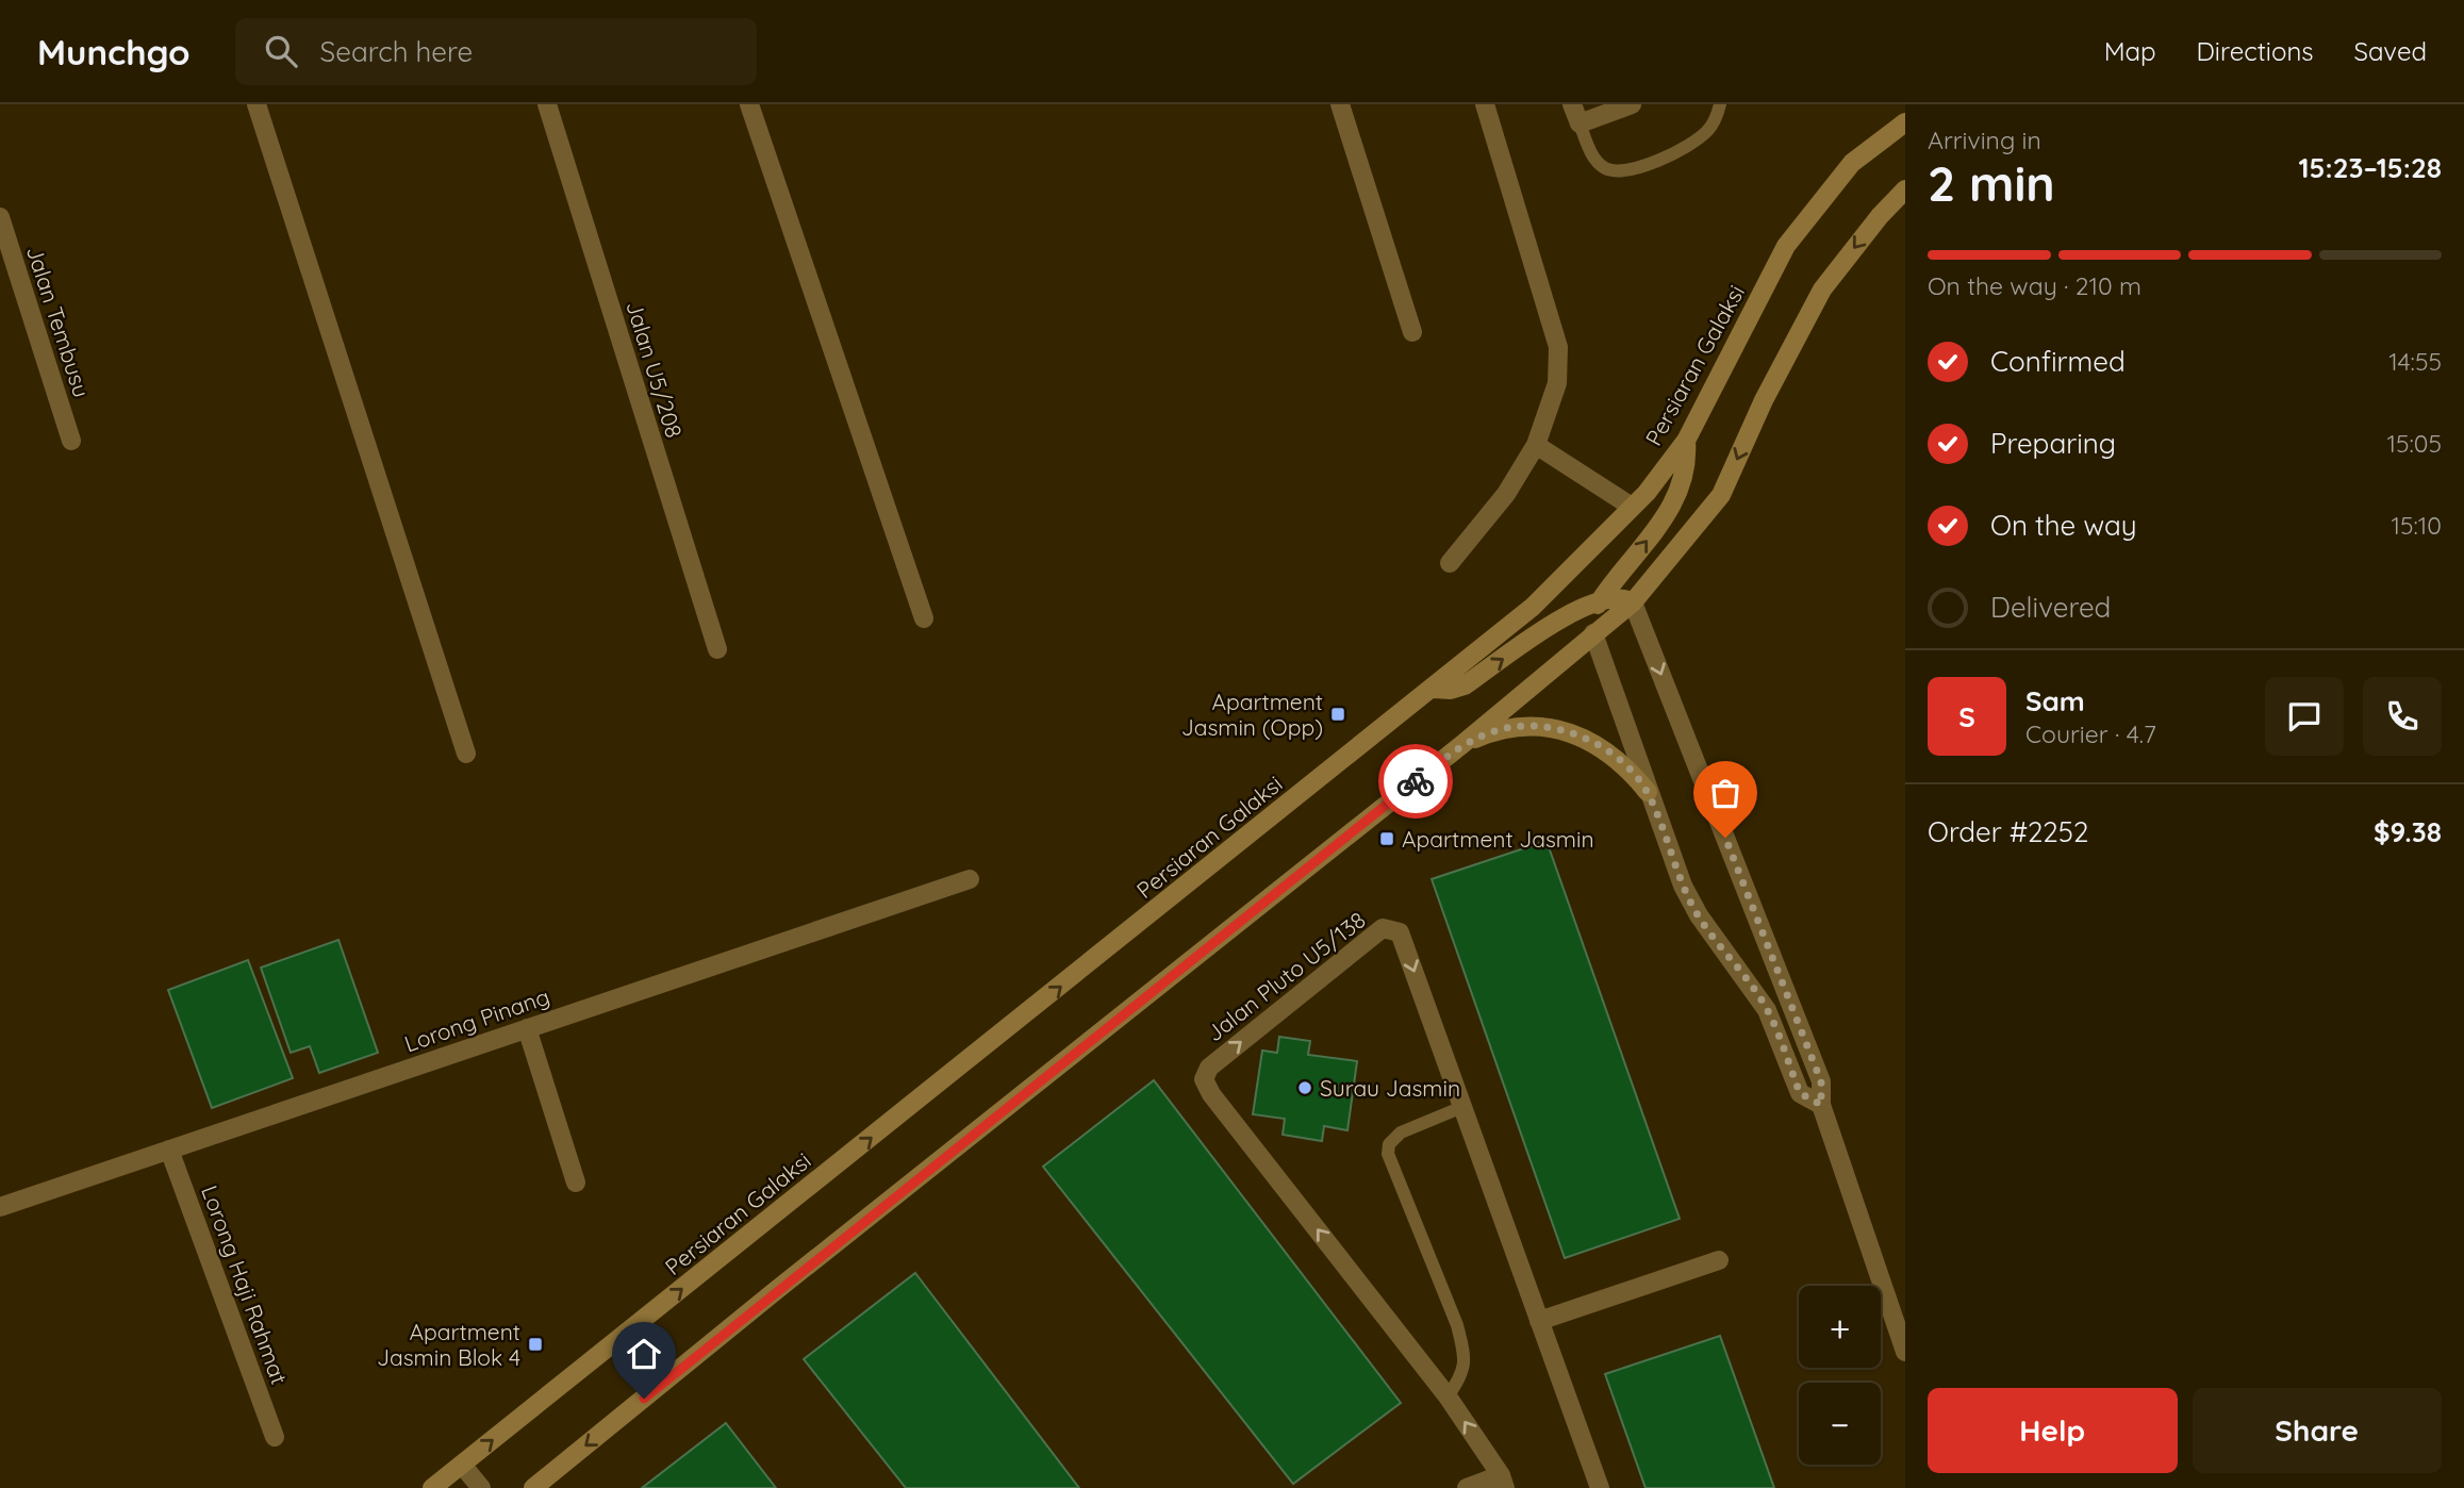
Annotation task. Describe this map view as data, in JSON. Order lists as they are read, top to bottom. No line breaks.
{"streets":{"main road":["Persiaran Galaksi"],"street":["Jalan Tembusu","Jalan U5/208","Jalan Pluto U5/138","Lorong Pinang","Lorong Haji Rahmat"]},"crossings":[["Lorong Pinang","Lorong Haji Rahmat"]],"places":{"transit":["Apartment Jasmin (Opp)","Apartment Jasmin","Apartment Jasmin Blok 4"],"other":["Surau Jasmin"]},"page":{"header":"Munchgo","search":"Search here","nav":["Map","Directions","Saved"],"heading":["2 min","Arriving in","15:23–15:28"],"panel":["Sam","Courier · 4.7","Order #2252","$9.38"],"bar":"On the way · 210 m","list":[["Confirmed","14:55"],["Preparing","15:05"],["On the way","15:10"],"Delivered"],"round":"S","map_buttons":["+","−"],"buttons":["Help","Share"]}}
